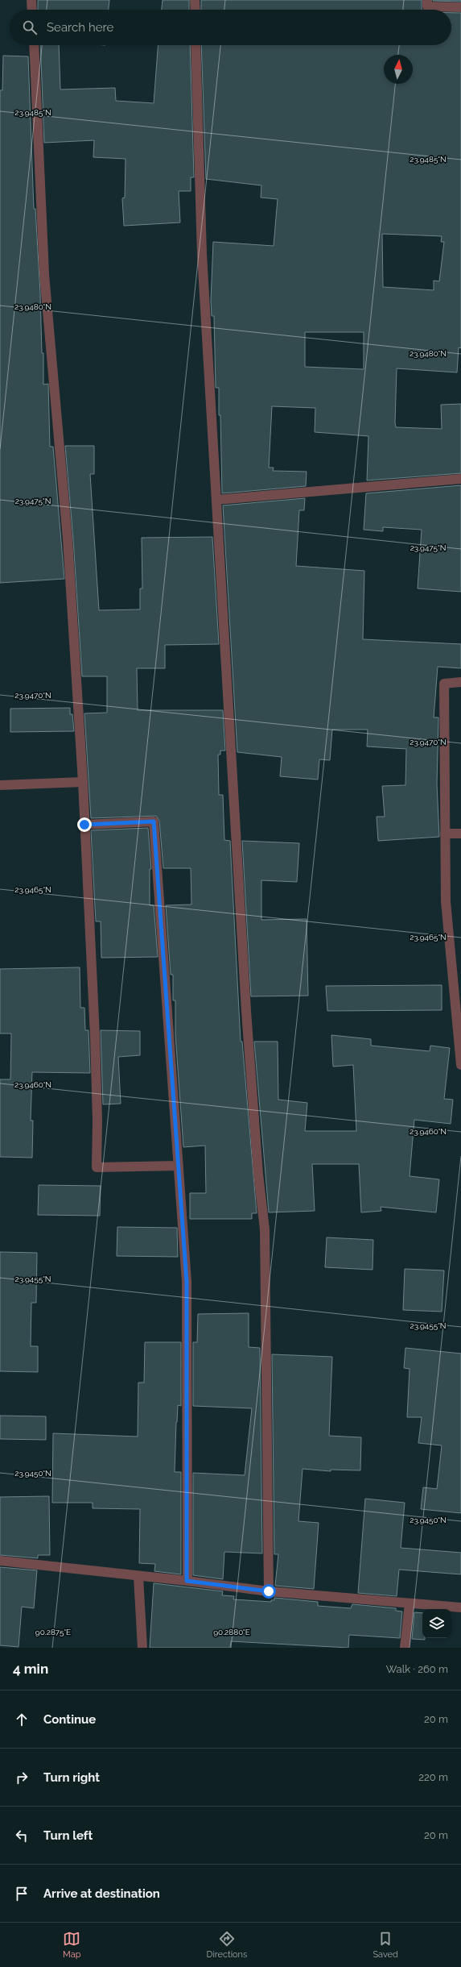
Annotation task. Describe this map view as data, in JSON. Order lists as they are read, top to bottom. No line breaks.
{"north":"top","page":{"search":"Search here","heading":["4 min","Walk · 260 m"],"list":[["Continue","20 m"],["Turn right","220 m"],["Turn left","20 m"],"Arrive at destination"],"nav":["Map","Directions","Saved"]},"coordinates":["23.9485°N","23.9480°N","23.9475°N","23.9470°N","23.9465°N","23.9460°N","23.9455°N","23.9450°N","90.2875°E","90.2880°E"]}
